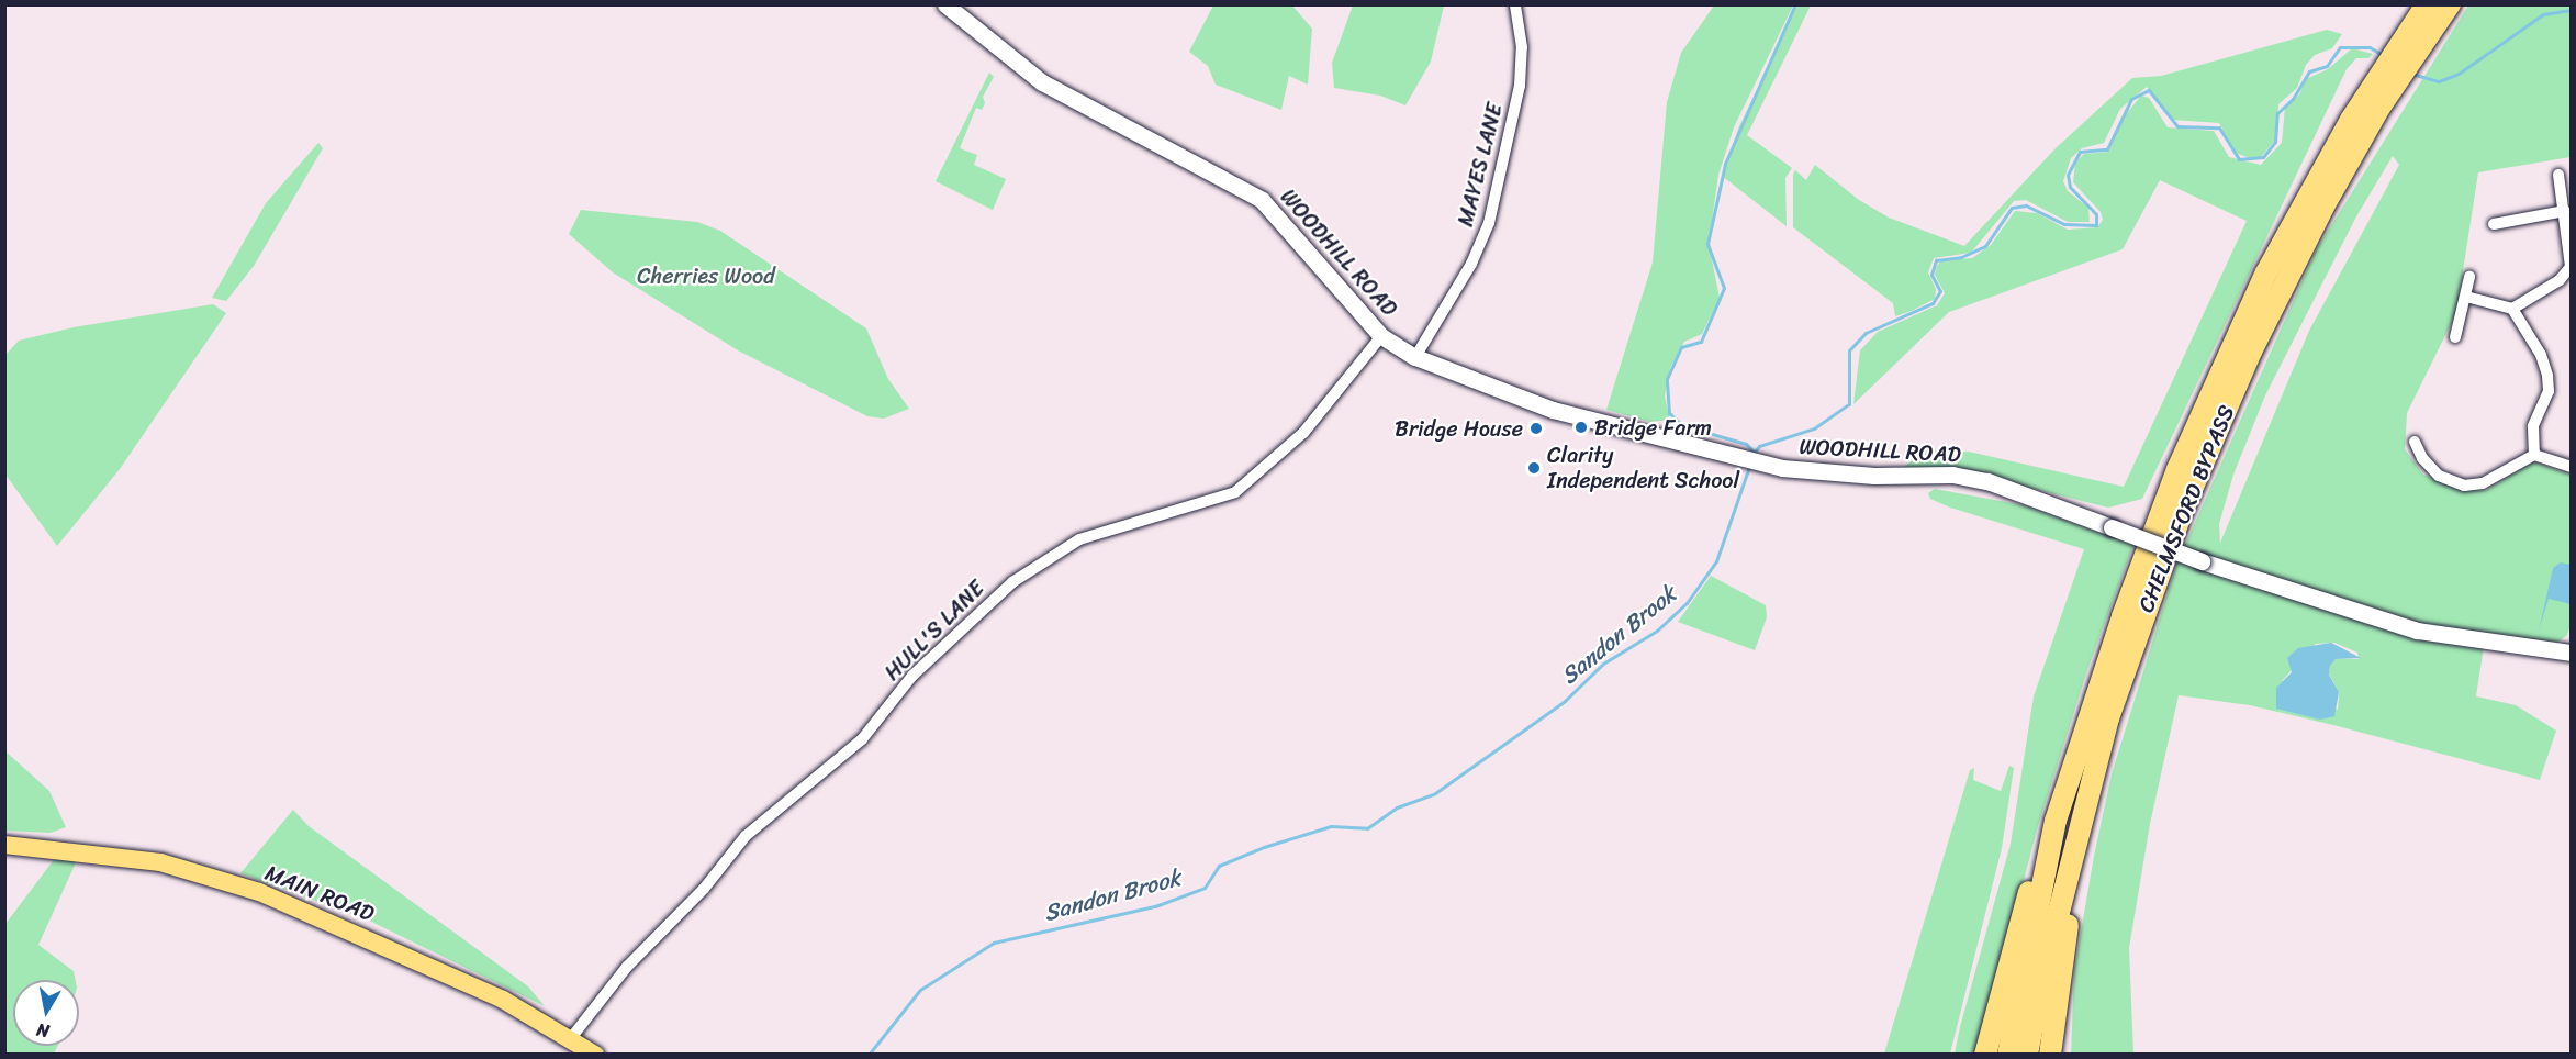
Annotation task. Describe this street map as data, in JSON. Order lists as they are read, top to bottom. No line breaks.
{"streets":{"highway":["CHELMSFORD BYPASS"],"main road":["MAIN ROAD"],"street":["MAYES LANE","WOODHILL ROAD","HULL'S LANE"]},"crossings":[["MAYES LANE","WOODHILL ROAD"],["WOODHILL ROAD","HULL'S LANE"],["HULL'S LANE","MAIN ROAD"]],"water":["Sandon Brook"],"parks":["Cherries Wood"],"places":["Bridge Farm","Bridge House","Clarity Independent School"],"north":"bottom"}
